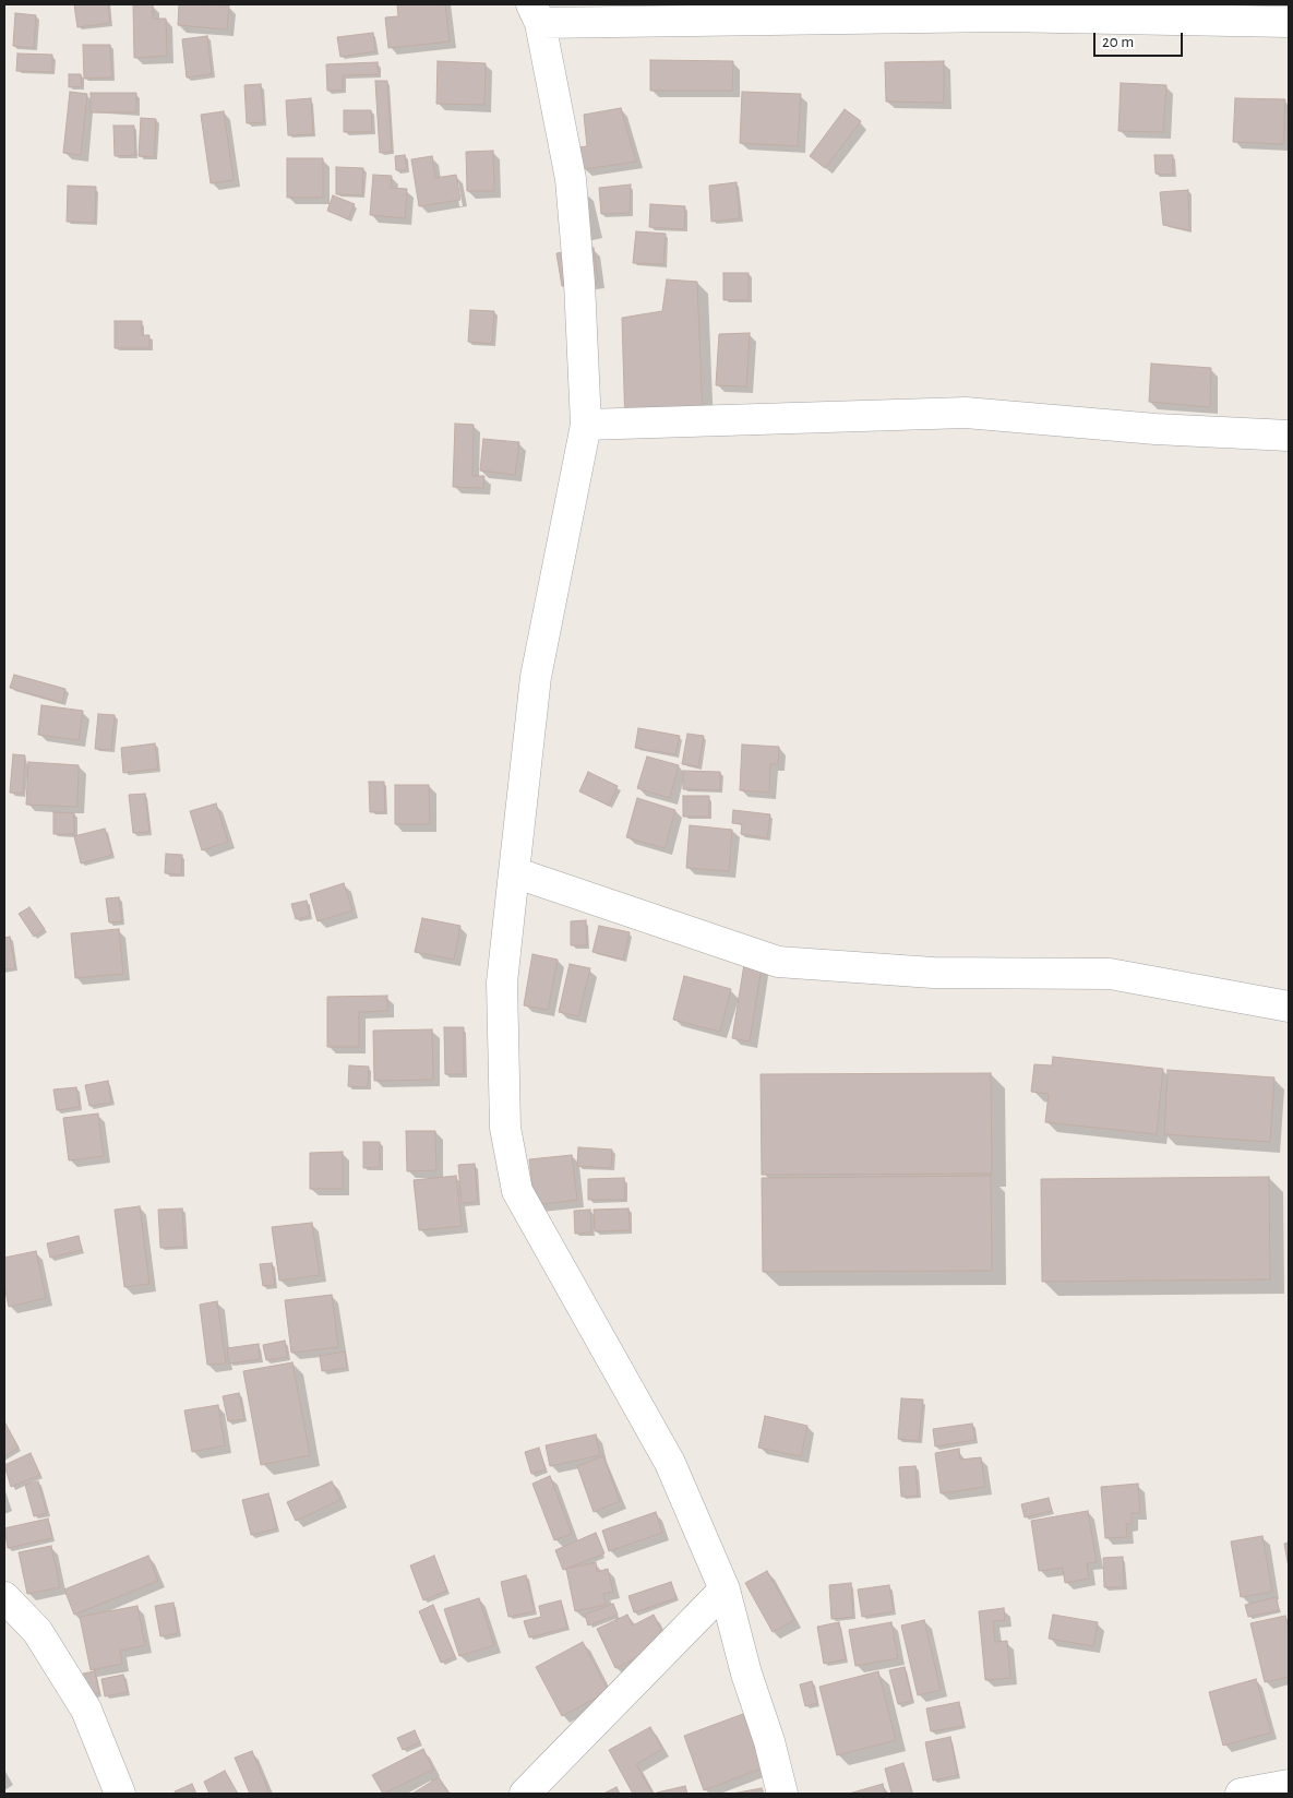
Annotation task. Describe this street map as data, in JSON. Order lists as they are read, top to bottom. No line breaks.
{"scale_bar":"20 m"}
